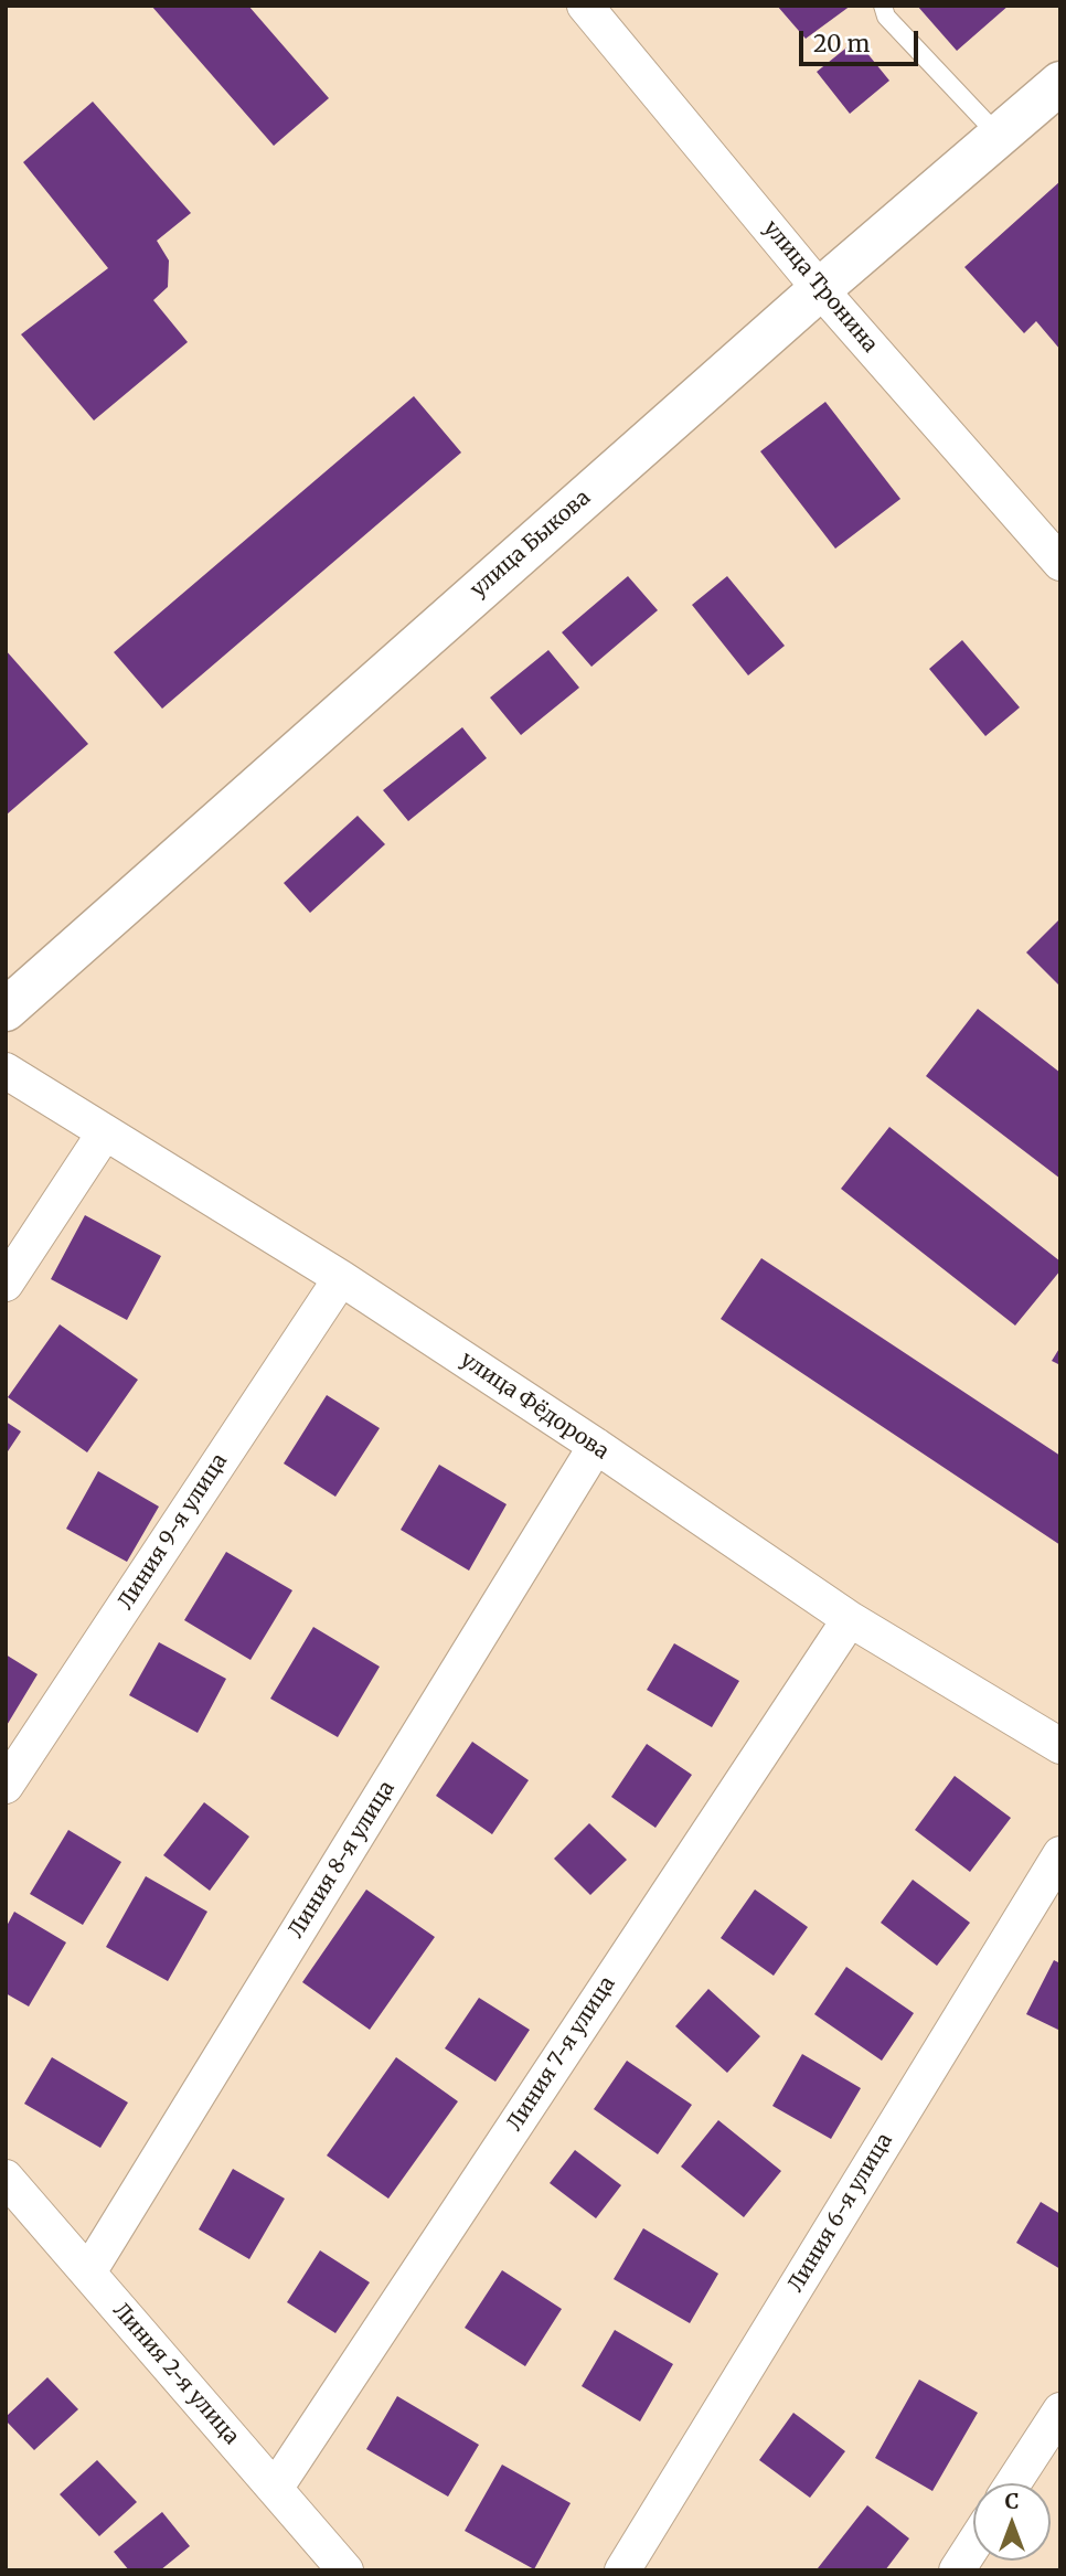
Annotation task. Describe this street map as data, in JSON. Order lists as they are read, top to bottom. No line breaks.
{"streets":{"street":["улица Тронина","улица Быкова","улица Фёдорова","Линия 9-я улица","Линия 8-я улица","Линия 7-я улица","Линия 6-я улица","Линия 2-я улица"]},"crossings":[["улица Тронина","улица Быкова"],["улица Фёдорова","Линия 9-я улица"],["улица Фёдорова","Линия 8-я улица"],["улица Фёдорова","Линия 7-я улица"],["Линия 8-я улица","Линия 2-я улица"],["Линия 7-я улица","Линия 2-я улица"]],"scale_bar":"20 m","north":"top"}
